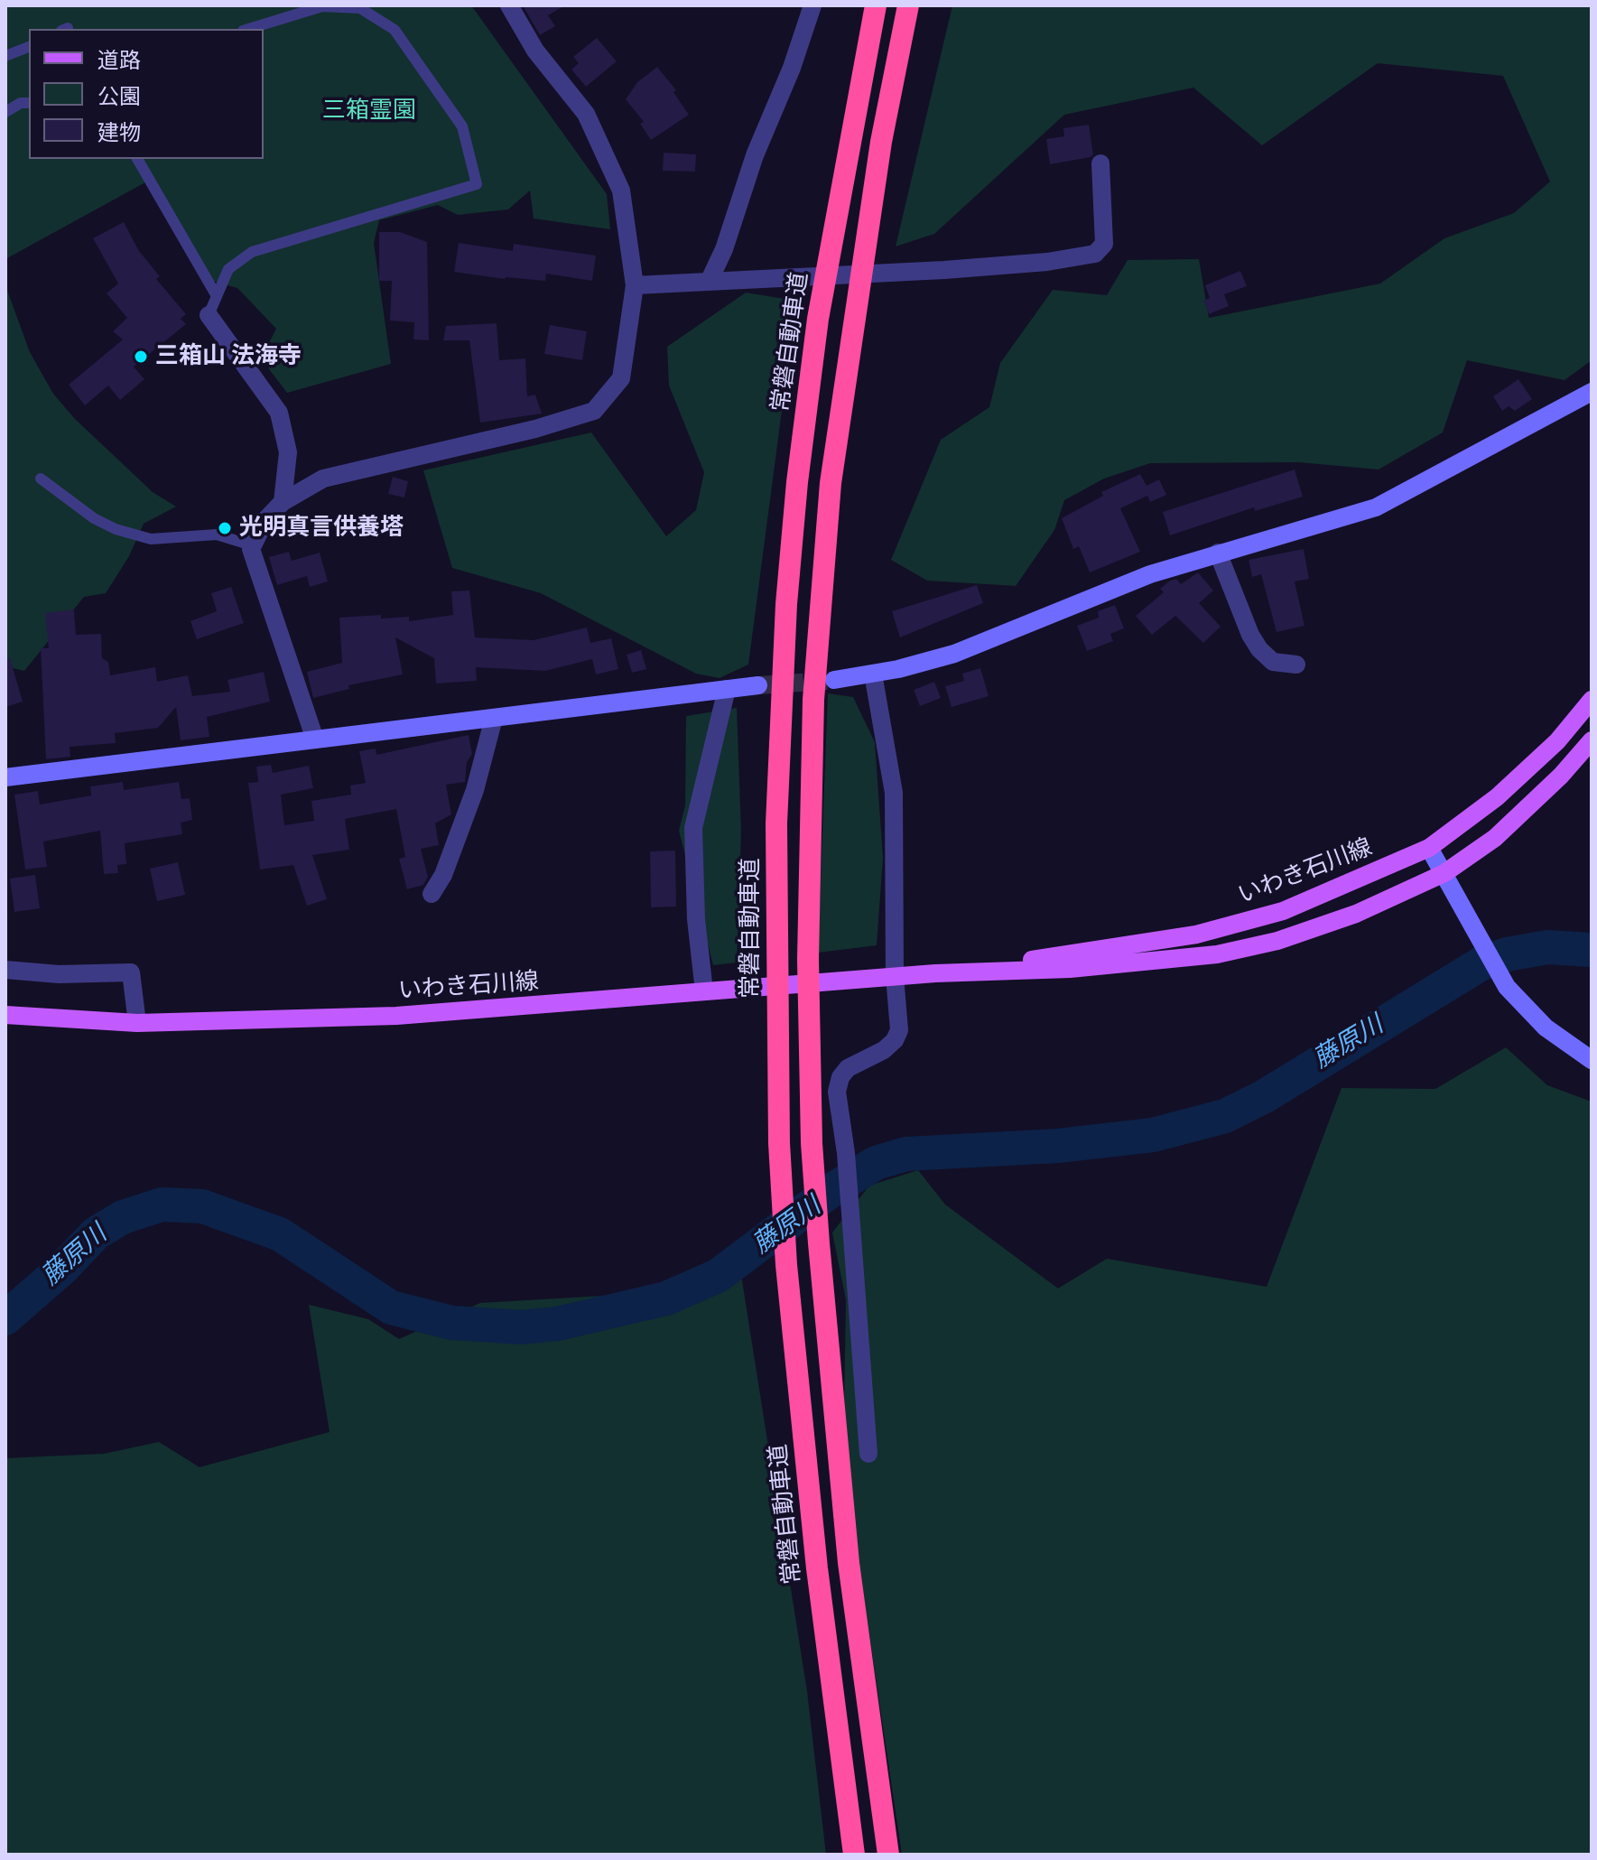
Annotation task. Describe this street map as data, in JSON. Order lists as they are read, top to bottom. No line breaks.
{"streets":{"highway":["常磐自動車道"],"main road":["いわき石川線"]},"water":["藤原川"],"parks":["三箱霊園"],"places":["三箱山 法海寺","光明真言供養塔"],"legend":["道路","公園","建物"]}
